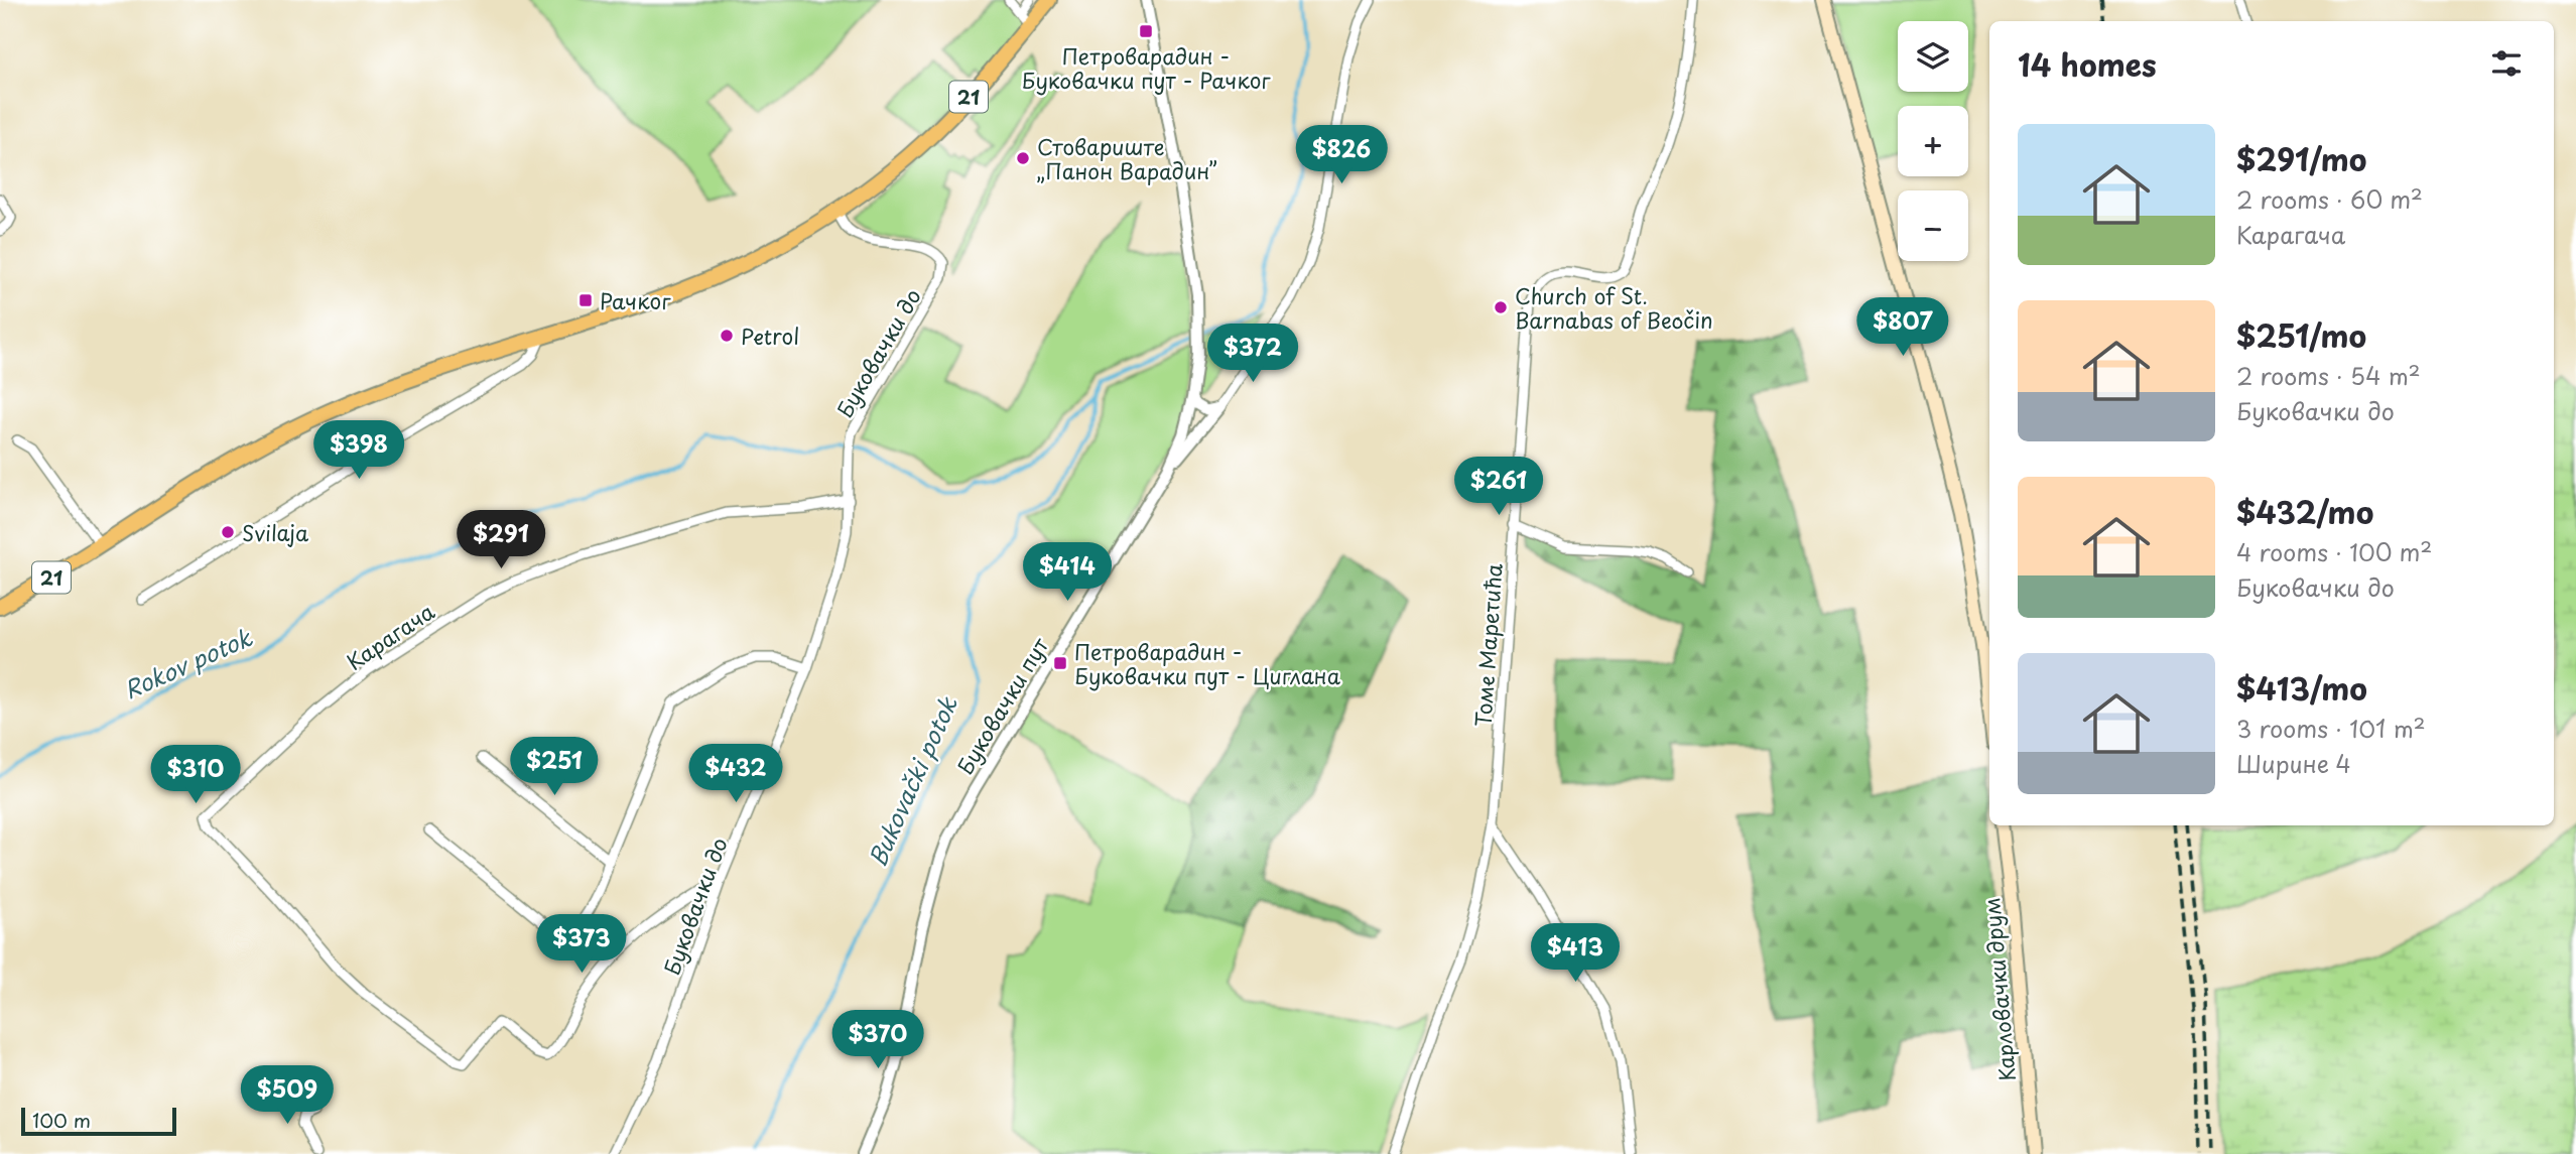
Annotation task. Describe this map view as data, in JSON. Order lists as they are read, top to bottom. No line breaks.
{"streets":{"main road":["21","Карловачки друм"],"street":["Буковачки до","Карагача","Томе Маретића","Буковачки пут"]},"crossings":[["21","Буковачки до"],["Буковачки до","Карагача"]],"water":["Rokov potok","Bukovački potok"],"places":{"transit":["Петроварадин - Буковачки пут - Рачког","Рачког","Петроварадин - Буковачки пут - Циглана"],"other":["Стовариште „Панон Варадин”","Church of St. Barnabas of Beočin","Petrol","Svilaja"]},"scale_bar":"100 m","page":{"map_buttons":["+","−"],"heading":"14 homes","list":[{"name":"$291/mo","note":"2 rooms · 60 m² · Карагача"},{"name":"$251/mo","note":"2 rooms · 54 m² · Буковачки до"},{"name":"$432/mo","note":"4 rooms · 100 m² · Буковачки до"},{"name":"$413/mo","note":"3 rooms · 101 m² · Ширине 4"}],"price":["$826","$807","$372","$398","$261","$291","$414","$251","$432","$310","$373","$413","$370","$509"],"scale":"100 m"}}
